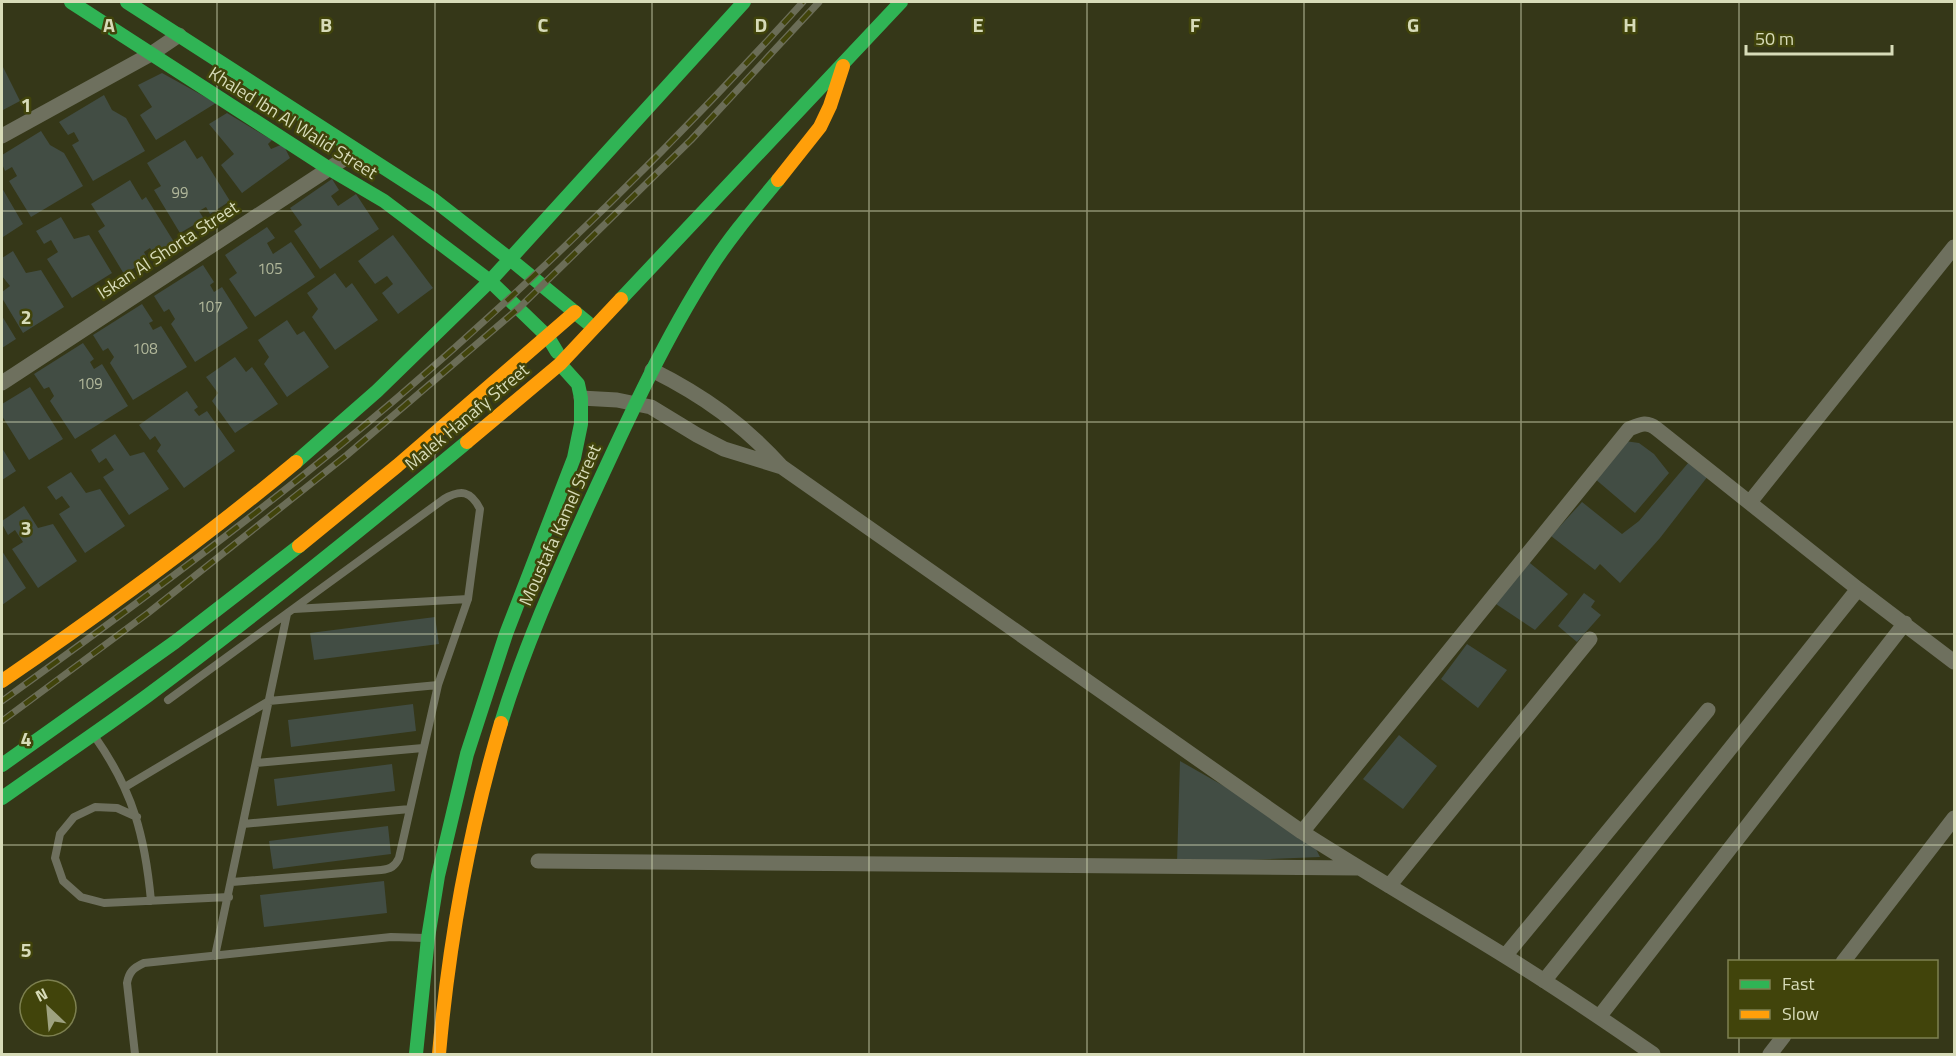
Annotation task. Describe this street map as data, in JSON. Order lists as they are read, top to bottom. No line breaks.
{"streets":{"main road":["Khaled Ibn Al Walid Street","Malek Hanafy Street","Moustafa Kamel Street"],"street":["Iskan Al Shorta Street"]},"crossings":[["Khaled Ibn Al Walid Street","Iskan Al Shorta Street"],["Khaled Ibn Al Walid Street","Malek Hanafy Street"],["Khaled Ibn Al Walid Street","Moustafa Kamel Street"],["Malek Hanafy Street","Moustafa Kamel Street"]],"house_numbers":["99","105","107","108","109"],"legend":["Fast","Slow"],"scale_bar":"50 m","north":"top left","grid":{"columns":["A","B","C","D","E","F","G","H"],"rows":["1","2","3","4","5"]}}
